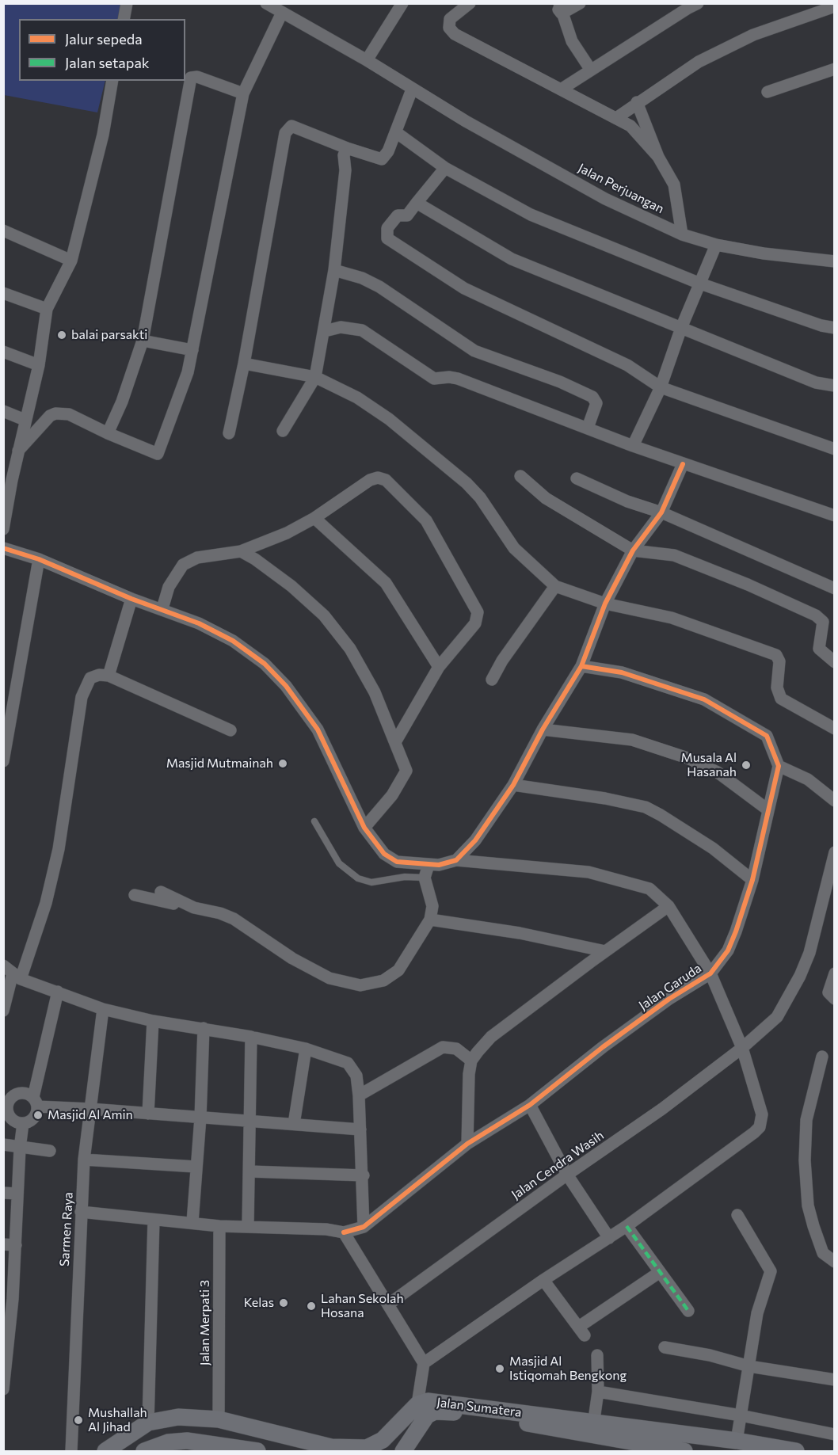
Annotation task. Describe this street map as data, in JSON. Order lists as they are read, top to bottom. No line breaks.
{"streets":{"main road":["Jalan Sumatera"],"street":["Jalan Perjuangan","Jalan Garuda","Jalan Cendra Wasih","Sarmen Raya","Jalan Merpati 3"]},"crossings":[["Jalan Merpati 3","Jalan Sumatera"]],"places":["balai parsakti","Masjid Mutmainah","Musala Al Hasanah","Masjid Al Amin","Kelas","Lahan Sekolah Hosana","Masjid Al Istiqomah Bengkong","Mushallah Al Jihad"],"legend":["Jalur sepeda","Jalan setapak"]}
